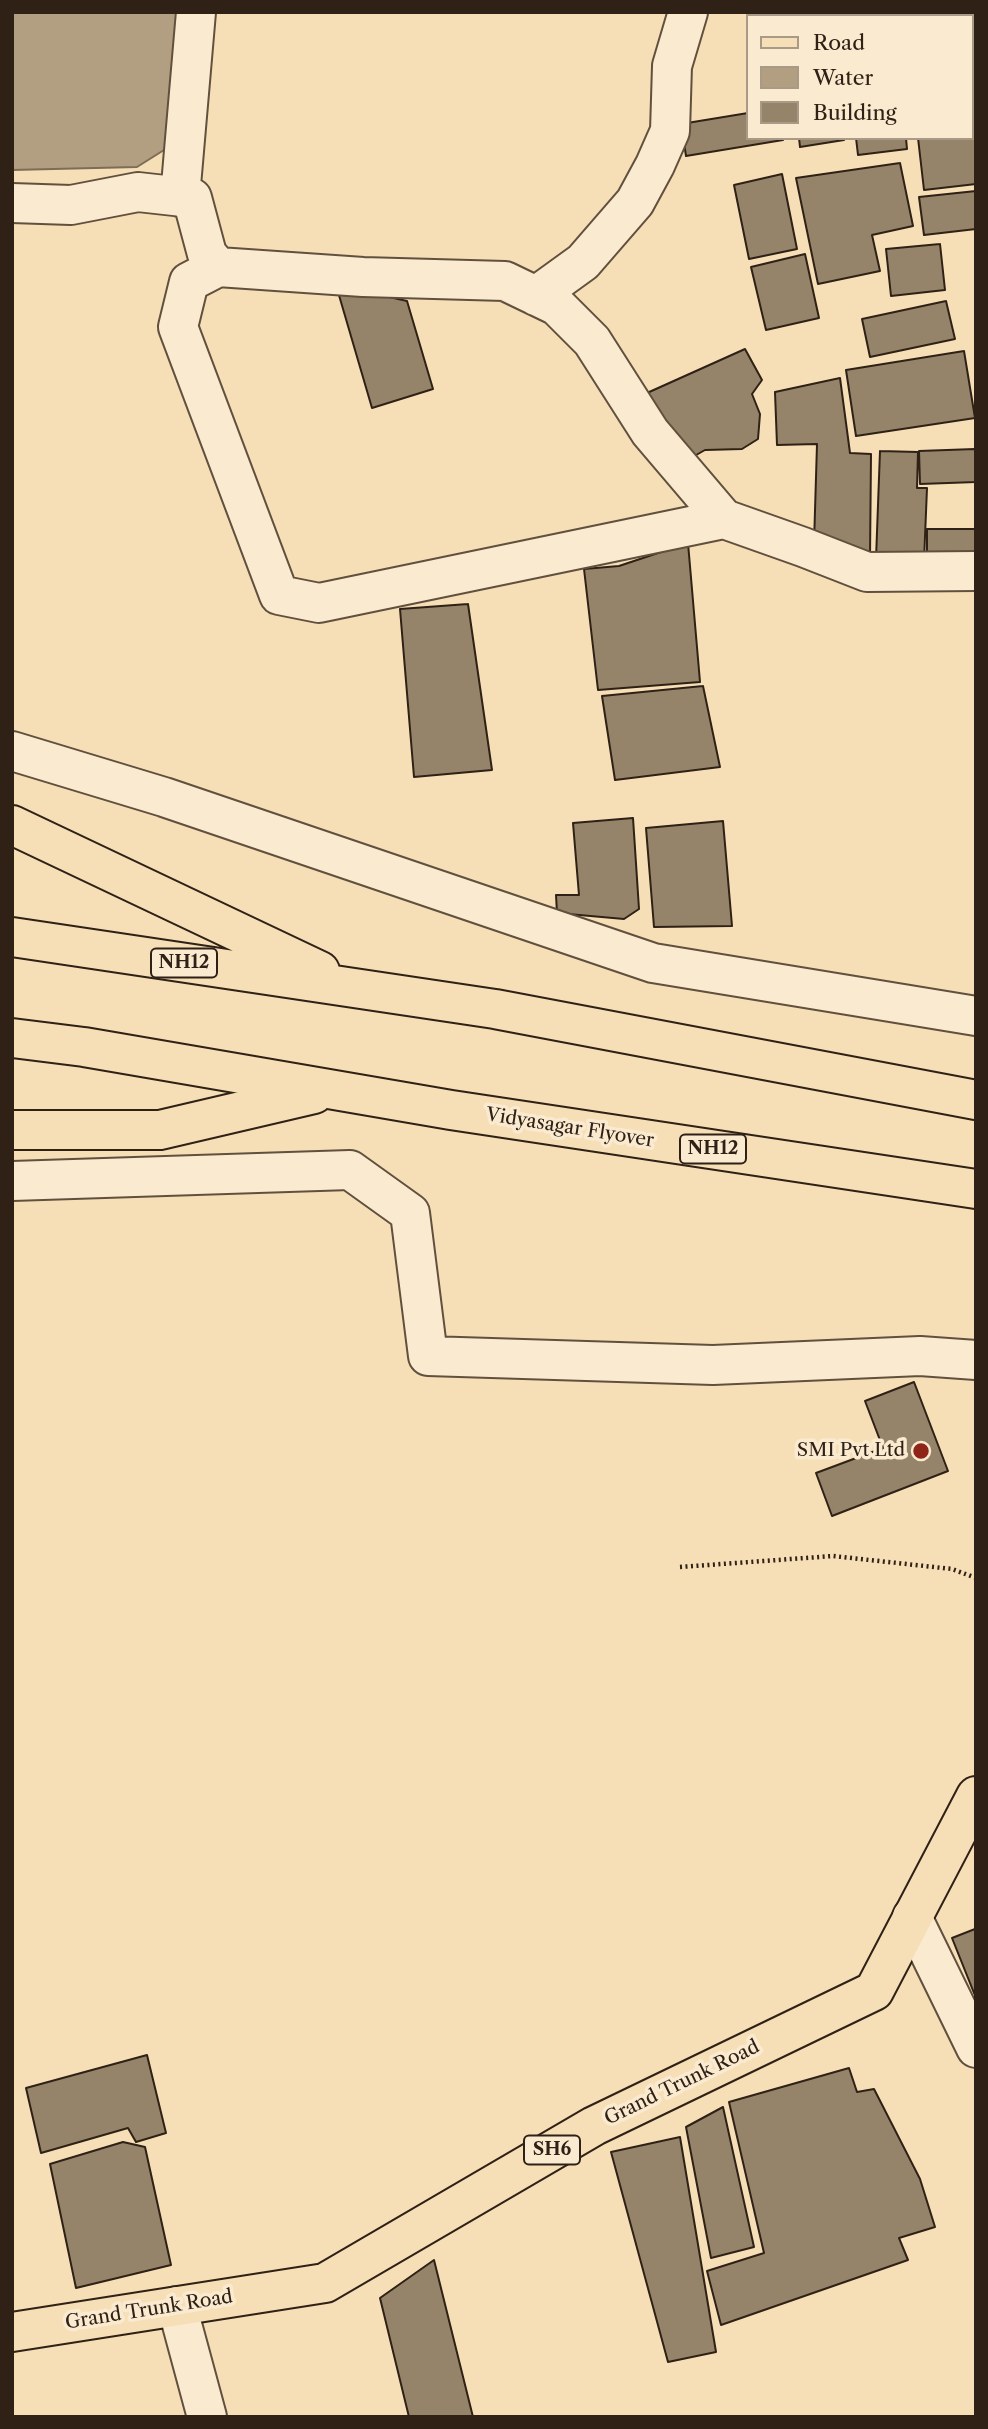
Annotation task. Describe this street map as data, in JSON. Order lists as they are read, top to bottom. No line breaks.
{"streets":{"main road":["NH12","Vidyasagar Flyover","Grand Trunk Road","SH6"]},"crossings":[["NH12","Vidyasagar Flyover"]],"places":["SMI Pvt Ltd"],"legend":["Road","Water","Building"]}
